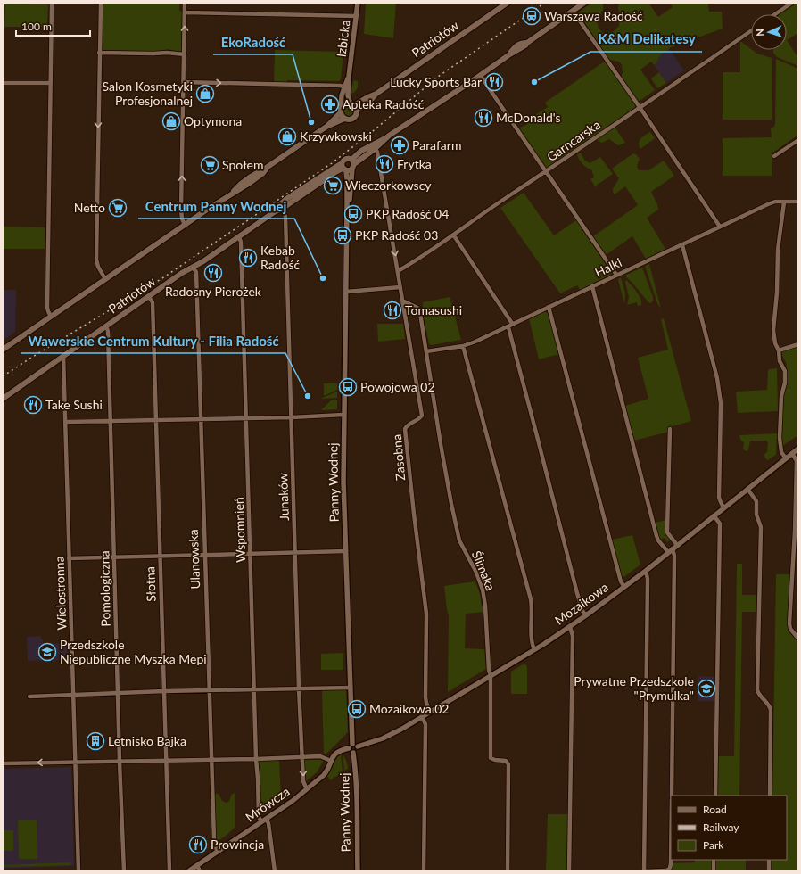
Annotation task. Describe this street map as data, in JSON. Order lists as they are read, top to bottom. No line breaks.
{"streets":{"main road":["Patriotów"],"street":["Izbicka","Garncarska","Halki","Zasobna","Panny Wodnej","Junaków","Wspomnień","Ulanowska","Ślimaka","Słotna","Pomologiczna","Wielostronna","Mozaikowa","Mrówcza"]},"crossings":[["Izbicka","Patriotów"],["Patriotów","Panny Wodnej"],["Patriotów","Junaków"],["Patriotów","Wspomnień"],["Patriotów","Ulanowska"],["Patriotów","Słotna"],["Patriotów","Pomologiczna"],["Patriotów","Wielostronna"],["Garncarska","Zasobna"],["Halki","Ślimaka"],["Zasobna","Ślimaka"],["Zasobna","Mozaikowa"],["Panny Wodnej","Mozaikowa"],["Panny Wodnej","Mrówcza"],["Junaków","Mrówcza"],["Wspomnień","Mrówcza"],["Ulanowska","Mrówcza"],["Ślimaka","Mozaikowa"],["Mozaikowa","Mrówcza"]],"places":{"station":["Warszawa Radość"],"restaurant":["Lucky Sports Bar","McDonald's","Frytka","Kebab Radość","Radosny Pierożek","Tomasushi","Take Sushi","Prowincja"],"other":["K&M Delikatesy","EkoRadość","Centrum Panny Wodnej","Wawerskie Centrum Kultury - Filia Radość"],"shop":["Salon Kosmetyki Profesjonalnej","Optymona","Krzywkowski"],"pharmacy":["Apteka Radość","Parafarm"],"supermarket":["Społem","Wieczorkowscy","Netto"],"bus stop":["PKP Radość 04","PKP Radość 03","Powojowa 02","Mozaikowa 02"],"school or university":["Przedszkole Niepubliczne Myszka Mepi","Prywatne Przedszkole \"Prymulka\""],"building":["Letnisko Bajka"]},"legend":["Road","Railway","Park"],"scale_bar":"100 m","north":"left"}
